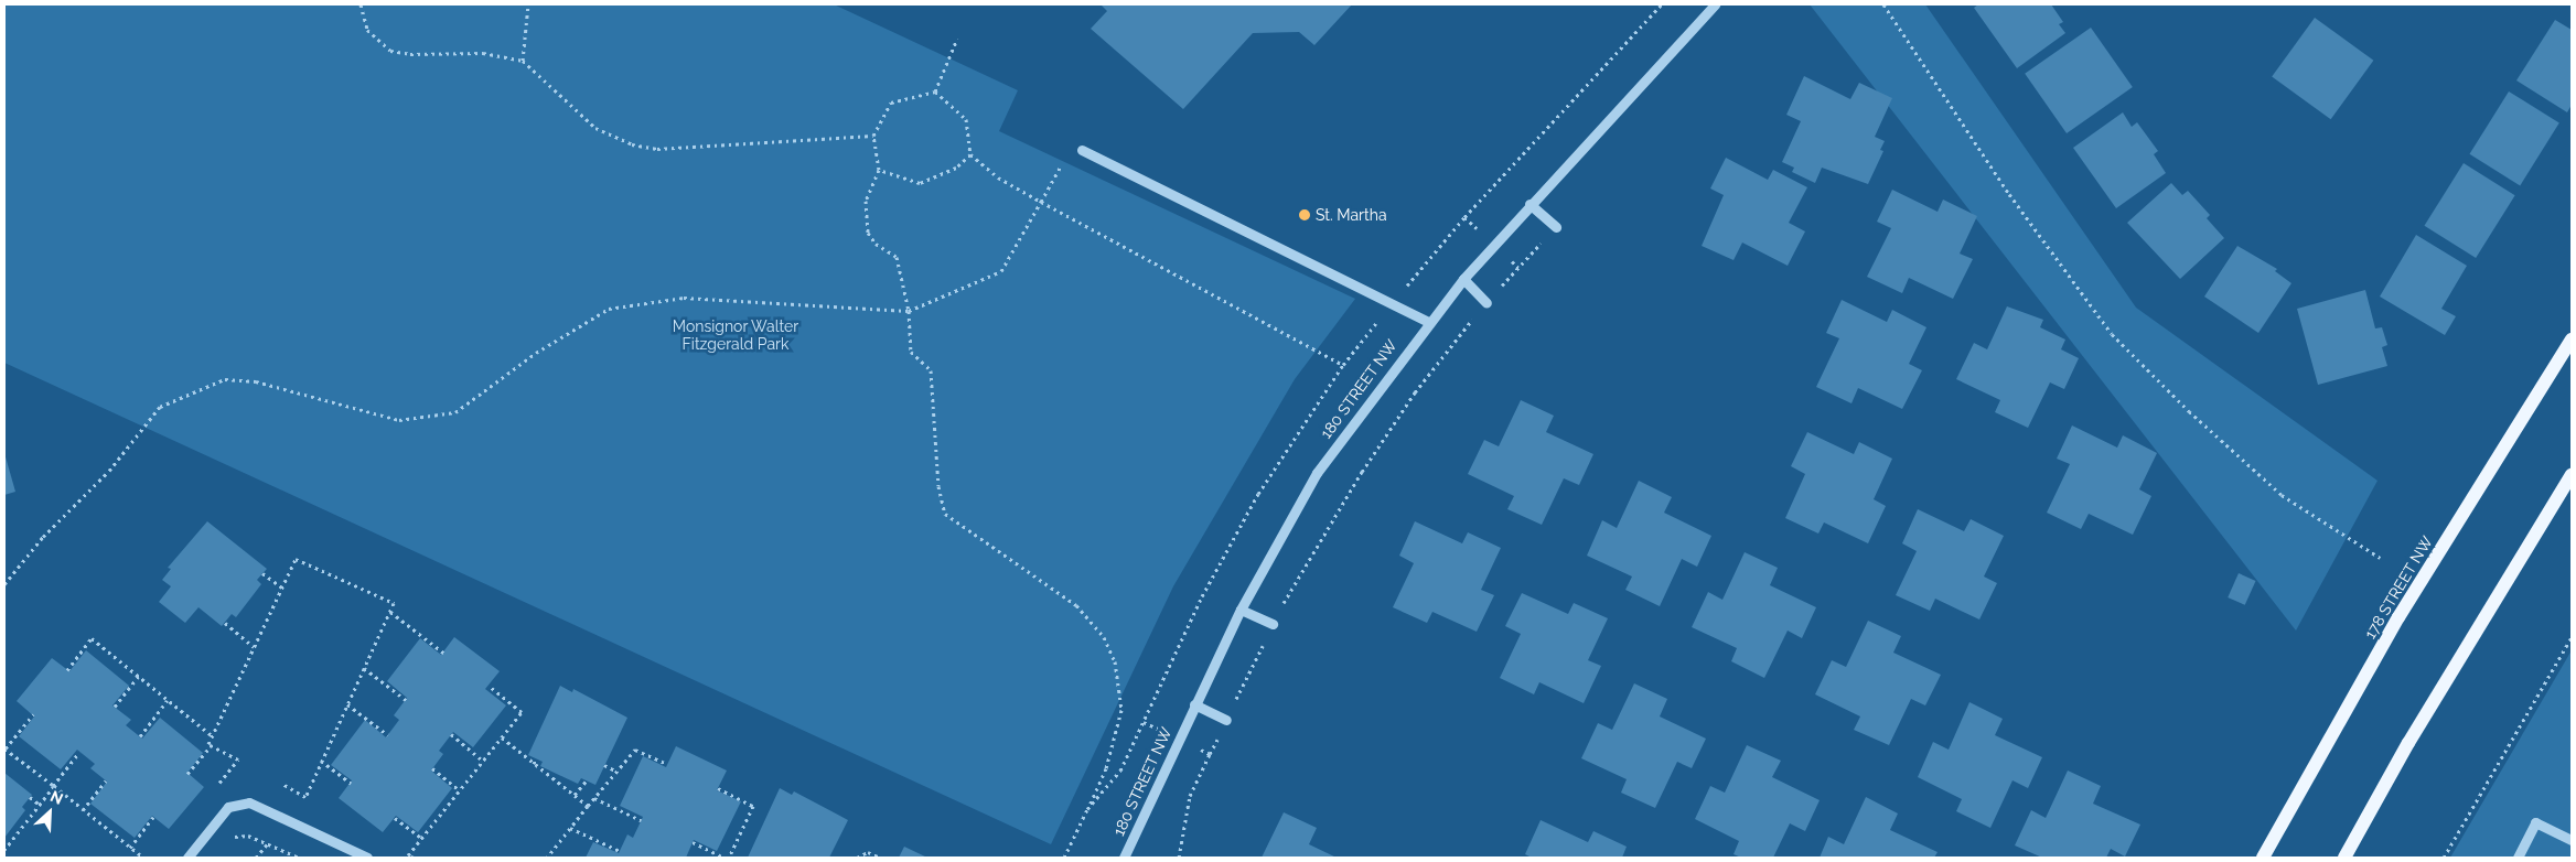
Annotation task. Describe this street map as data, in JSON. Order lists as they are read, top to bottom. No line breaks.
{"streets":{"main road":["178 STREET NW"],"street":["180 STREET NW"]},"parks":["Monsignor Walter Fitzgerald Park"],"places":["St. Martha"],"north":"top right"}
